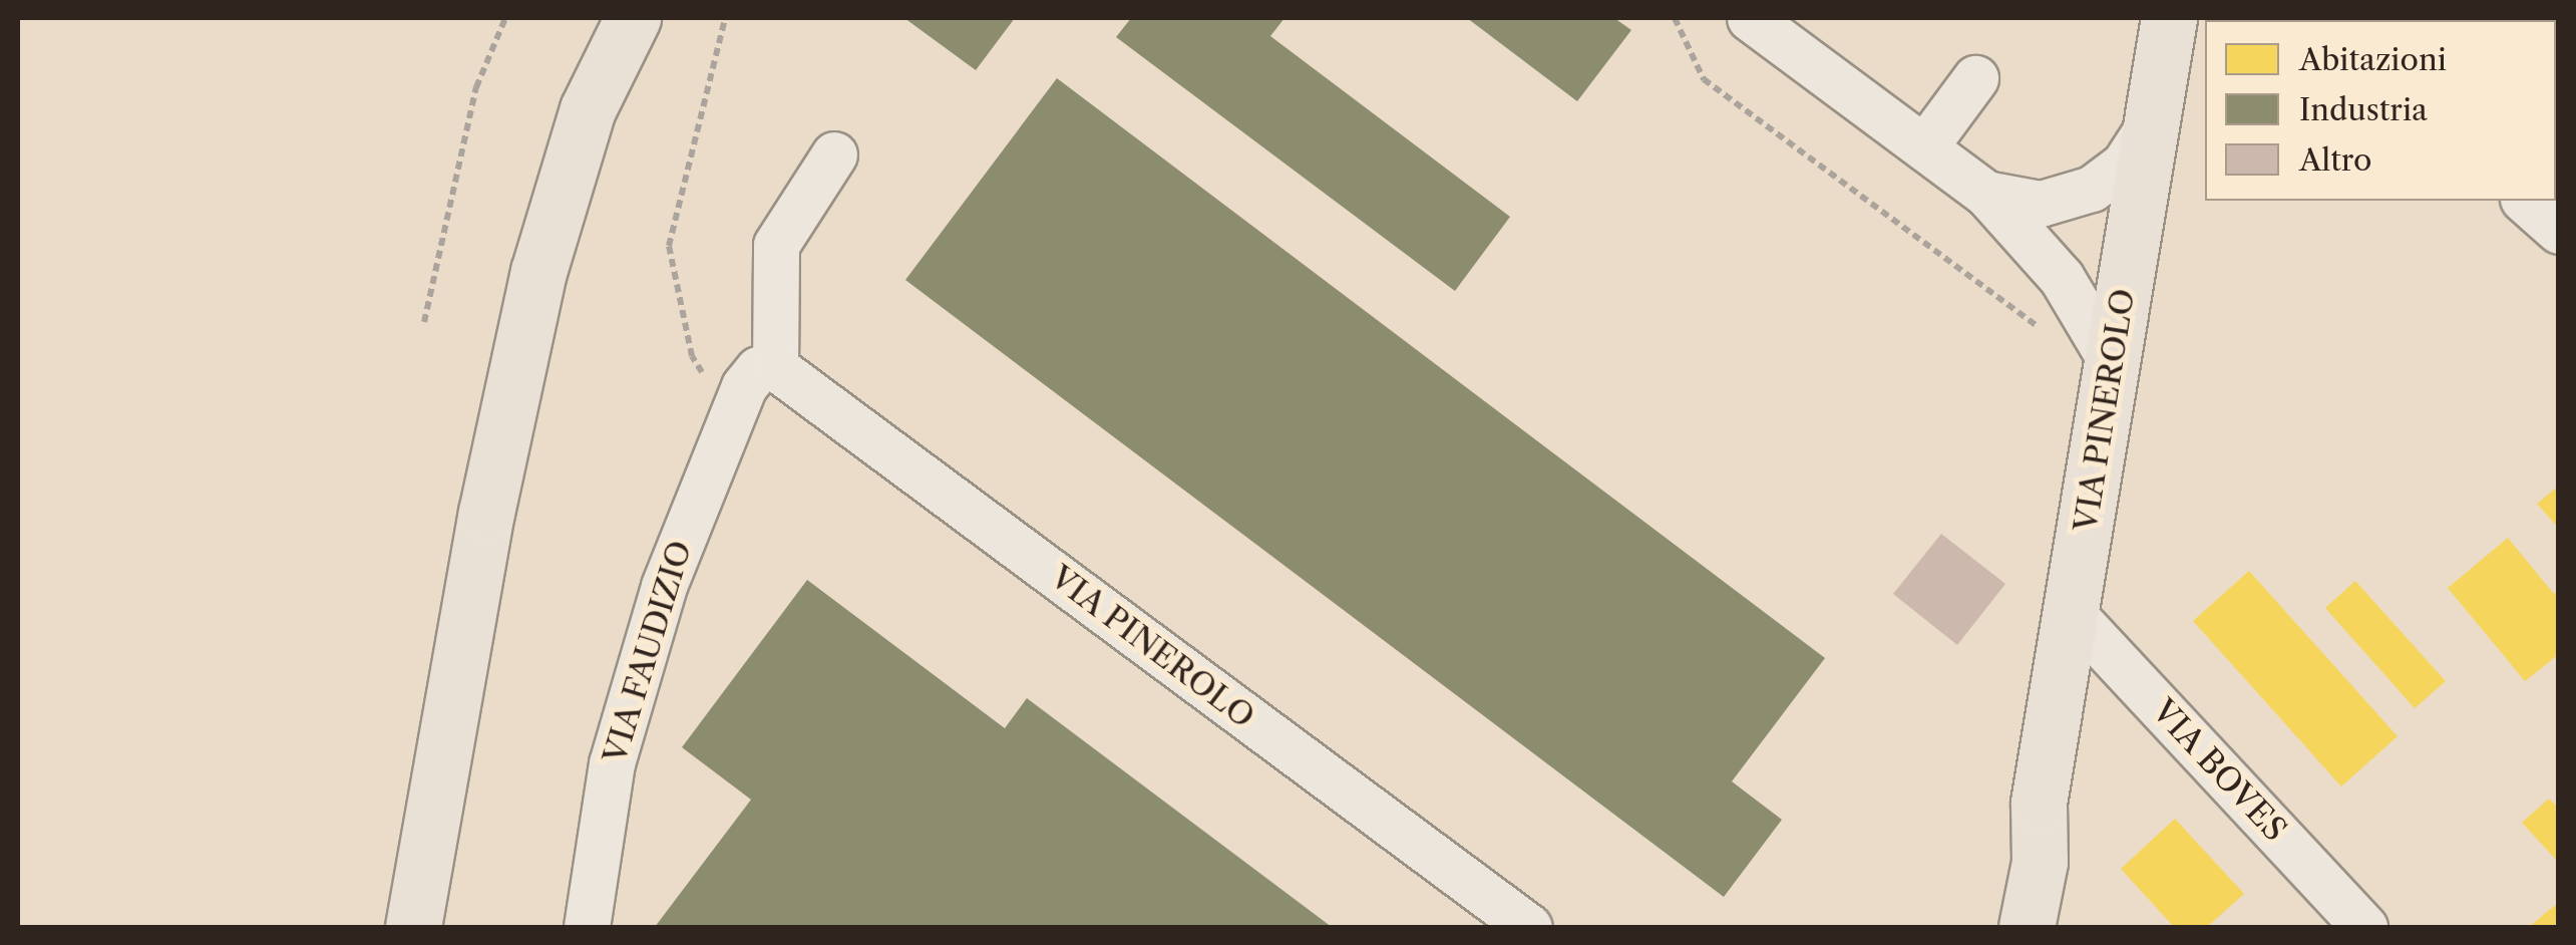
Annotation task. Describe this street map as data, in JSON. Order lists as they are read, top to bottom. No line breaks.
{"streets":{"main road":["VIA PINEROLO"],"street":["VIA FAUDIZIO","VIA BOVES"]},"crossings":[["VIA PINEROLO","VIA FAUDIZIO"],["VIA PINEROLO","VIA BOVES"]],"legend":["Abitazioni","Industria","Altro"]}
